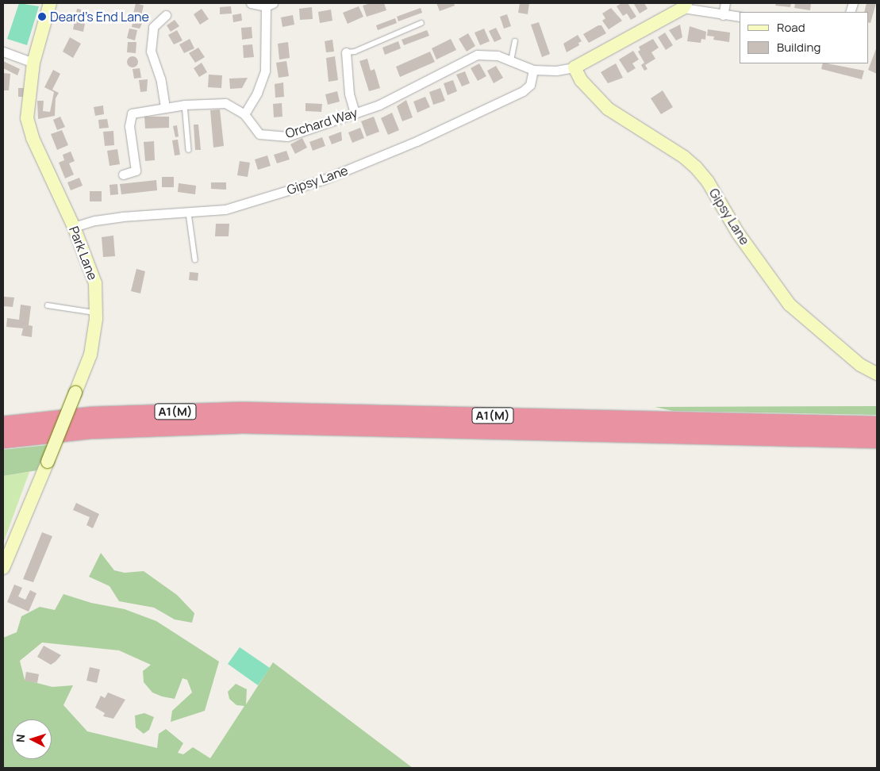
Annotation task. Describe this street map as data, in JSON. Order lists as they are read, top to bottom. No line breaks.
{"streets":{"highway":["A1(M)"],"street":["Orchard Way","Gipsy Lane","Park Lane"]},"crossings":[["Orchard Way","Gipsy Lane"],["Gipsy Lane","Park Lane"]],"places":["Deard's End Lane"],"legend":["Road","Building"],"north":"left"}
